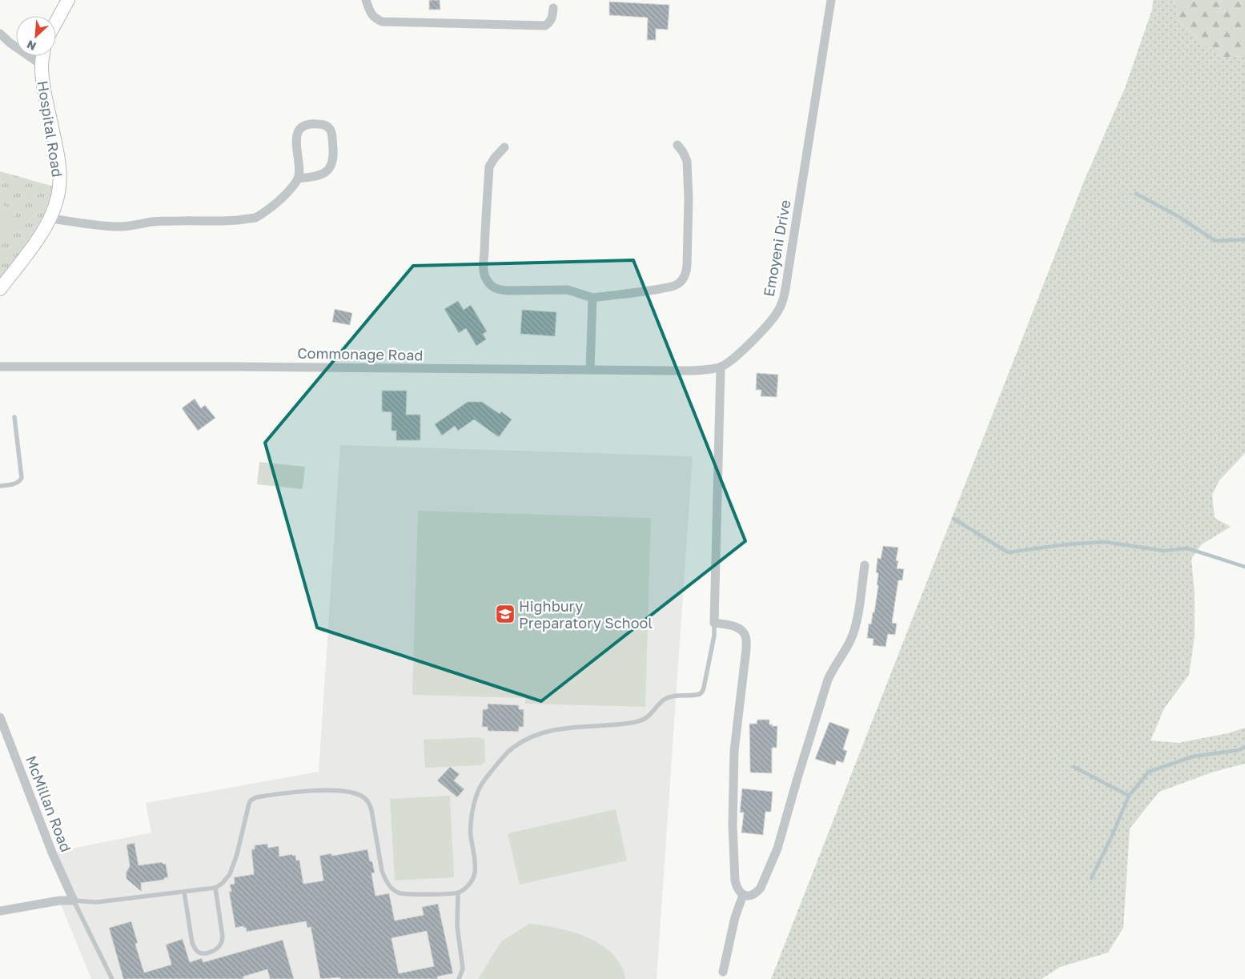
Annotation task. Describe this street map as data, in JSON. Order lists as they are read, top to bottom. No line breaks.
{"streets":{"street":["Hospital Road","Emoyeni Drive","Commonage Road","McMillan Road"]},"crossings":[["Emoyeni Drive","Commonage Road"]],"places":{"school or university":["Highbury Preparatory School"]},"north":"bottom left"}
